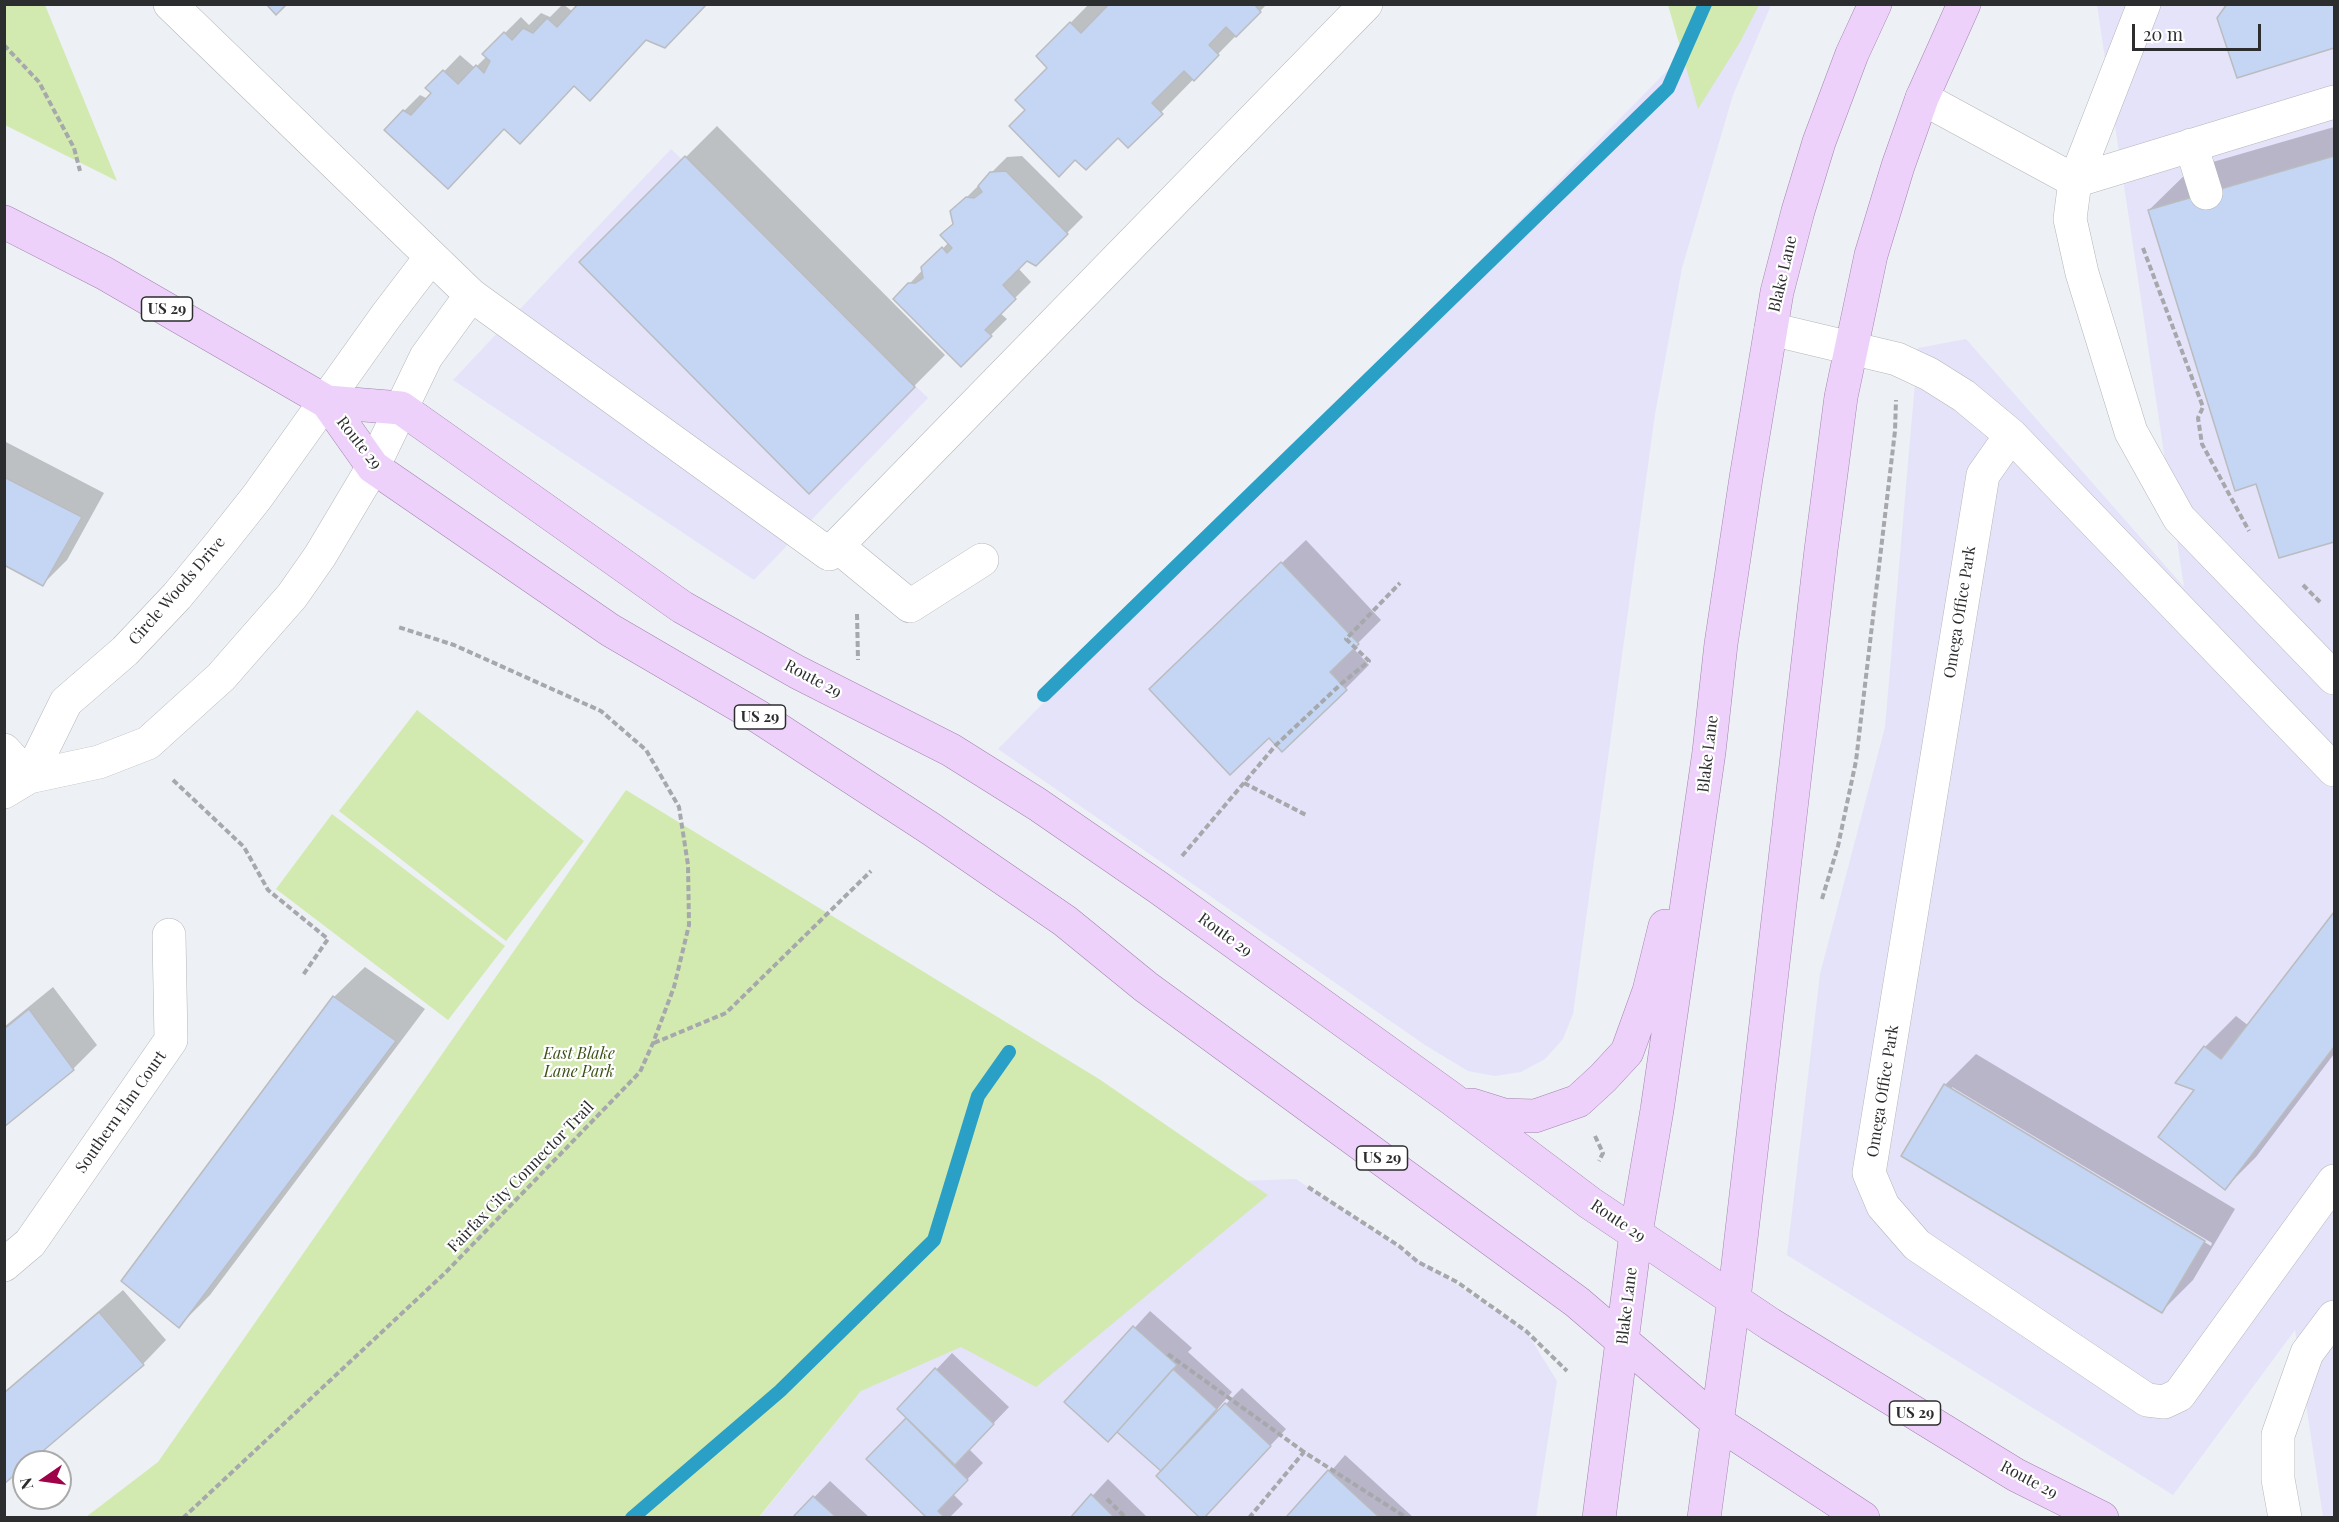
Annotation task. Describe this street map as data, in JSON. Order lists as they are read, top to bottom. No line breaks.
{"streets":{"main road":["Blake Lane","US 29","Route 29"],"street":["Circle Woods Drive","Omega Office Park","Southern Elm Court"],"path":["Fairfax City Connector Trail"]},"crossings":[["Blake Lane","Route 29"],["Route 29","Circle Woods Drive"]],"parks":["East Blake Lane Park"],"scale_bar":"20 m","north":"left"}
